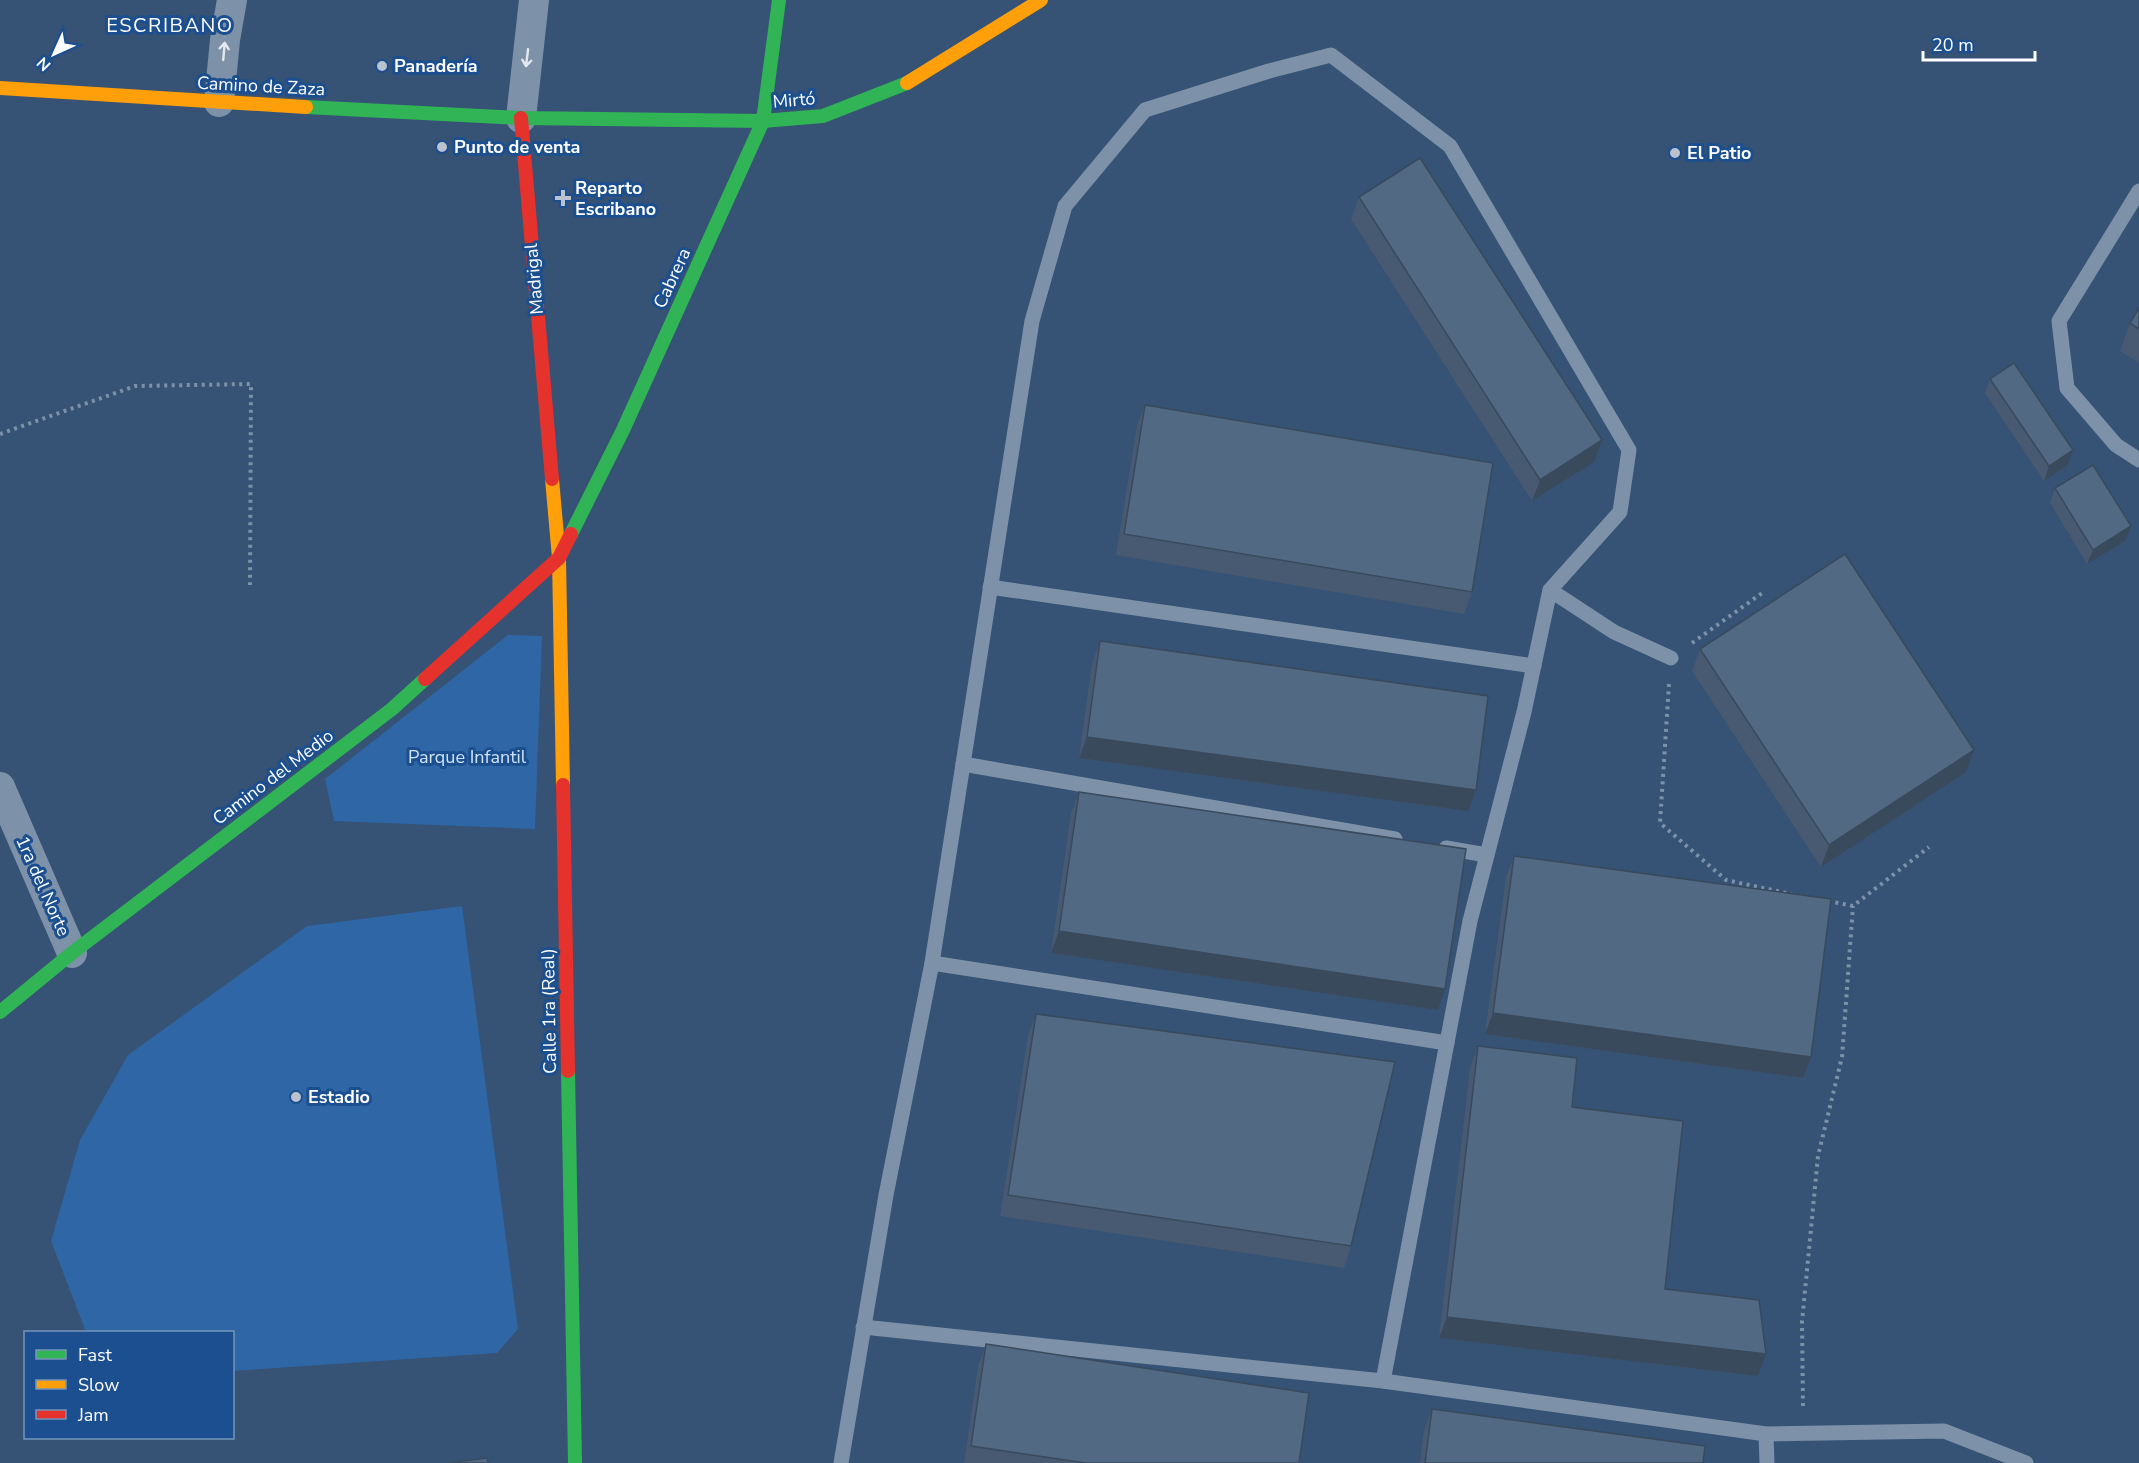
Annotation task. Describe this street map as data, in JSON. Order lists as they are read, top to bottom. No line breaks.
{"streets":{"street":["Camino de Zaza","Mirtó","Cabrera","Madrigal","Camino del Medio","1ra del Norte","Calle 1ra (Real)"]},"crossings":[["Camino de Zaza","Mirtó"],["Camino de Zaza","Madrigal"],["Mirtó","Cabrera"],["Mirtó","Madrigal"],["Cabrera","Madrigal"],["Cabrera","Camino del Medio"],["Cabrera","Calle 1ra (Real)"],["Madrigal","Camino del Medio"],["Madrigal","Calle 1ra (Real)"],["Camino del Medio","1ra del Norte"],["Camino del Medio","Calle 1ra (Real)"]],"districts":["ESCRIBANO"],"parks":["Parque Infantil"],"places":{"other":["Panadería","Punto de venta","El Patio","Estadio"],"health":["Reparto Escribano"]},"legend":["Fast","Slow","Jam"],"scale_bar":"20 m","north":"bottom left"}
